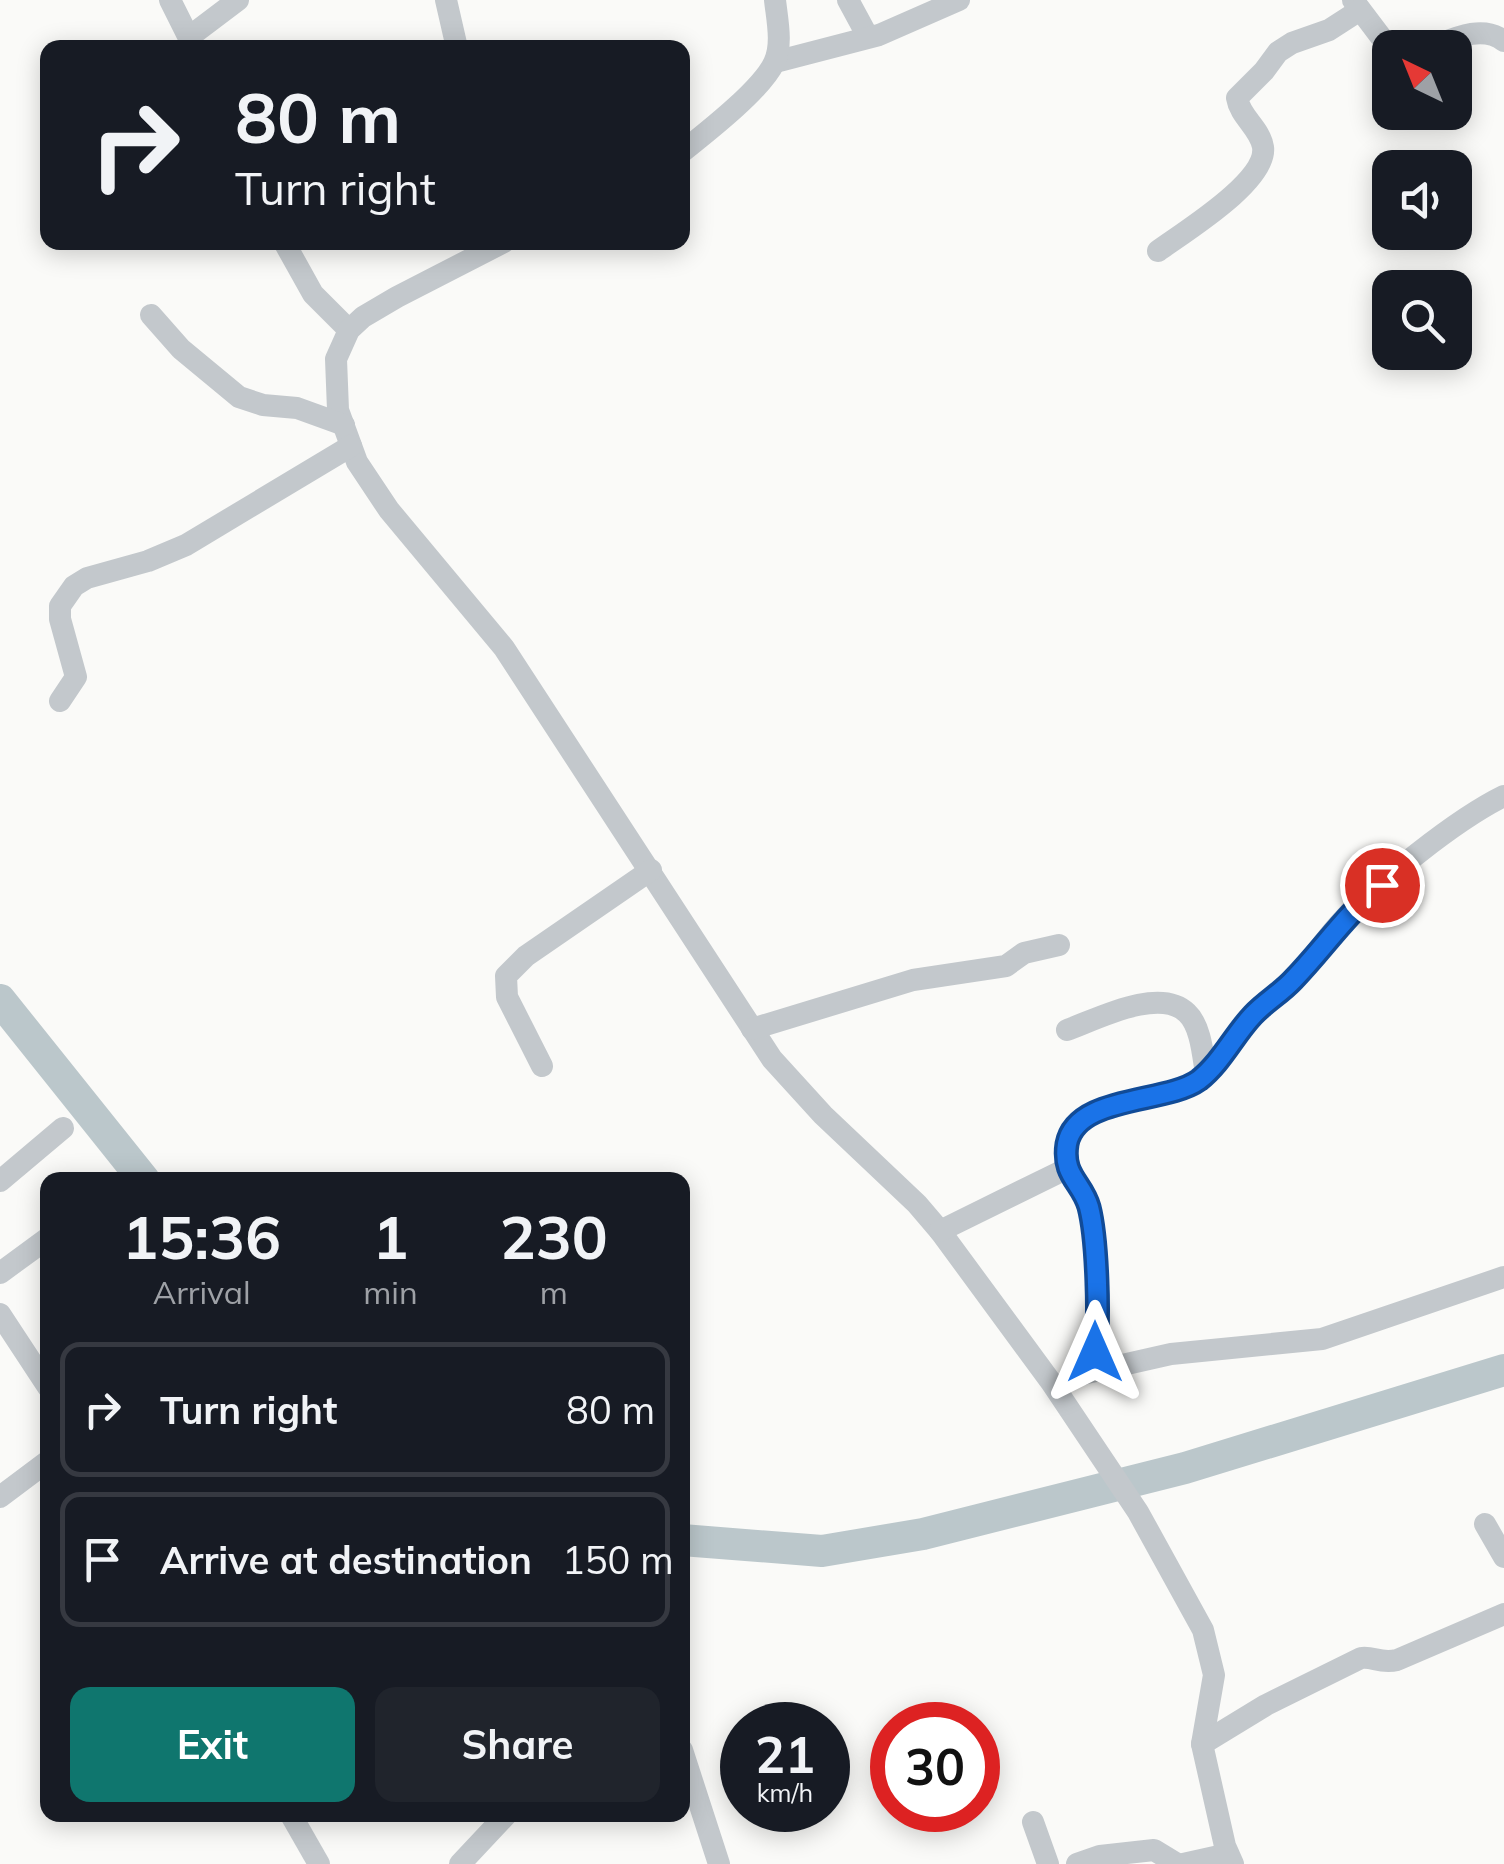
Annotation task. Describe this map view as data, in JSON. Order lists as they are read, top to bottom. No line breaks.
{"north":"top left","page":{"turn":["80 m","Turn right"],"eta":["15:36","Arrival","1","min","230","m"],"list":[{"name":"Turn right","value":"80 m"},{"name":"Arrive at destination","value":"150 m"}],"buttons":["Exit","Share"],"speed":"21 km/h","limit":"30"}}
